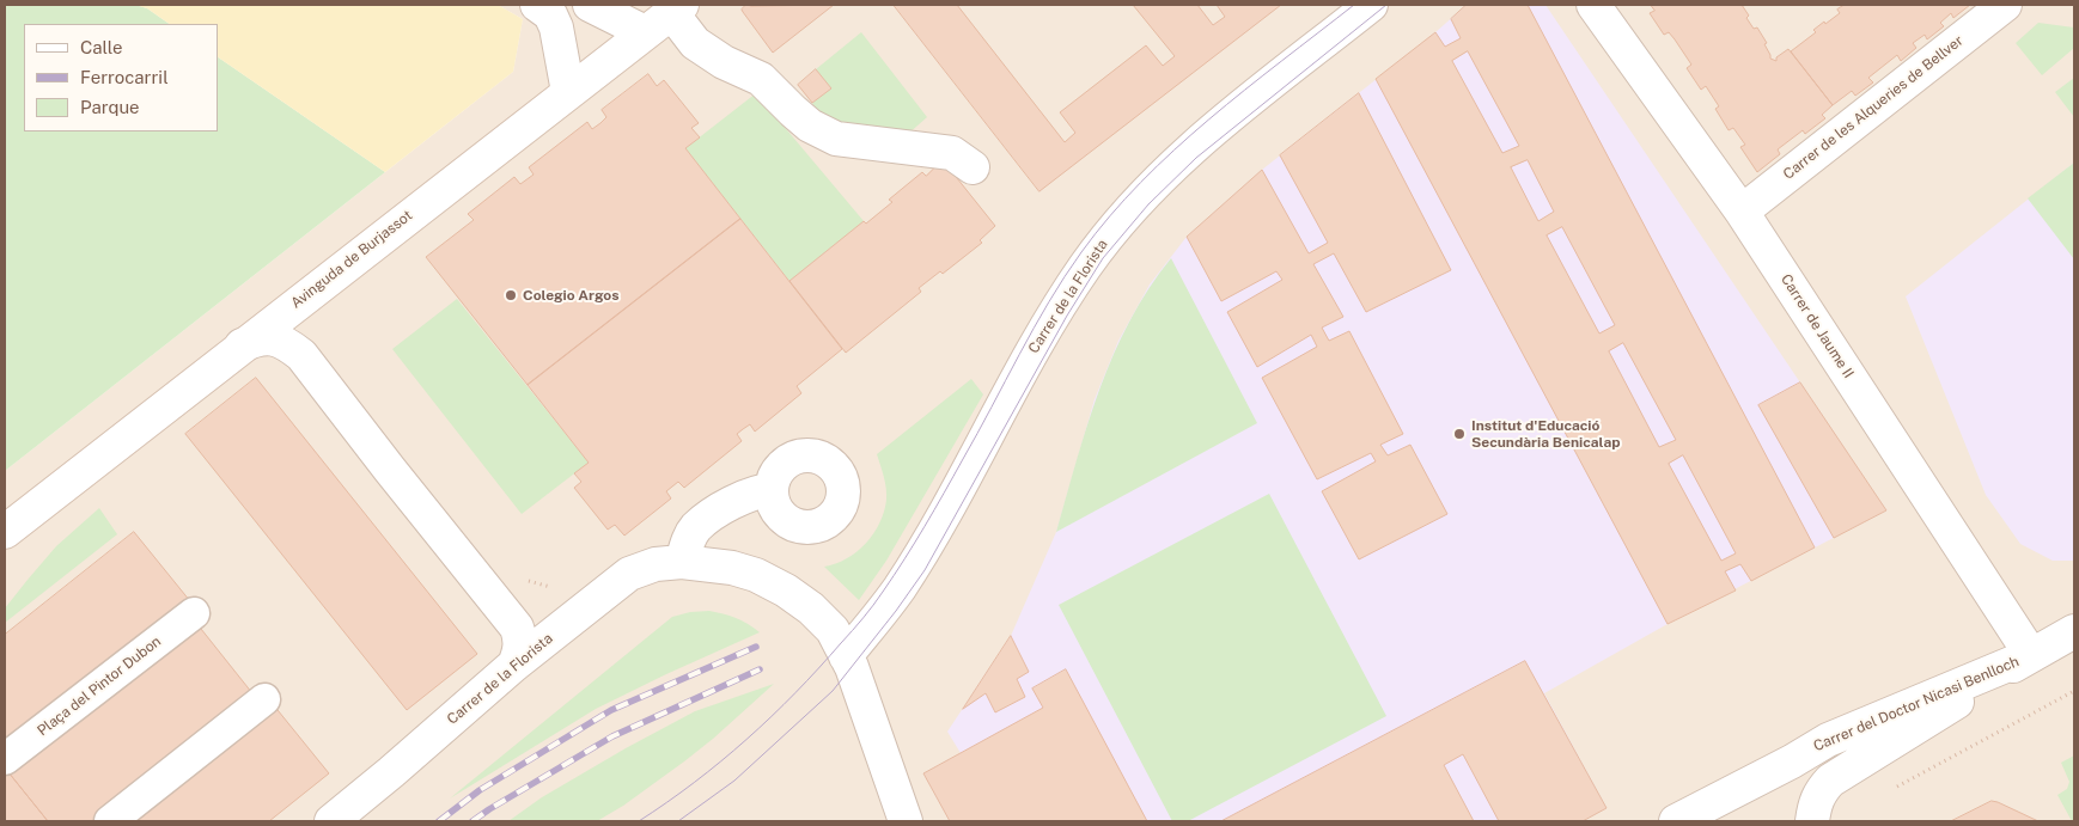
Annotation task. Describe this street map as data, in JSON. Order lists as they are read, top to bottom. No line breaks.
{"streets":{"street":["Carrer de les Alqueries de Bellver","Avinguda de Burjassot","Carrer de la Florista","Carrer de Jaume II","Plaça del Pintor Dubon","Carrer del Doctor Nicasi Benlloch"]},"crossings":[["Carrer de les Alqueries de Bellver","Carrer de Jaume II"],["Carrer de Jaume II","Carrer del Doctor Nicasi Benlloch"]],"places":["Colegio Argos","Institut d'Educació Secundària Benicalap"],"legend":["Calle","Ferrocarril","Parque"]}
